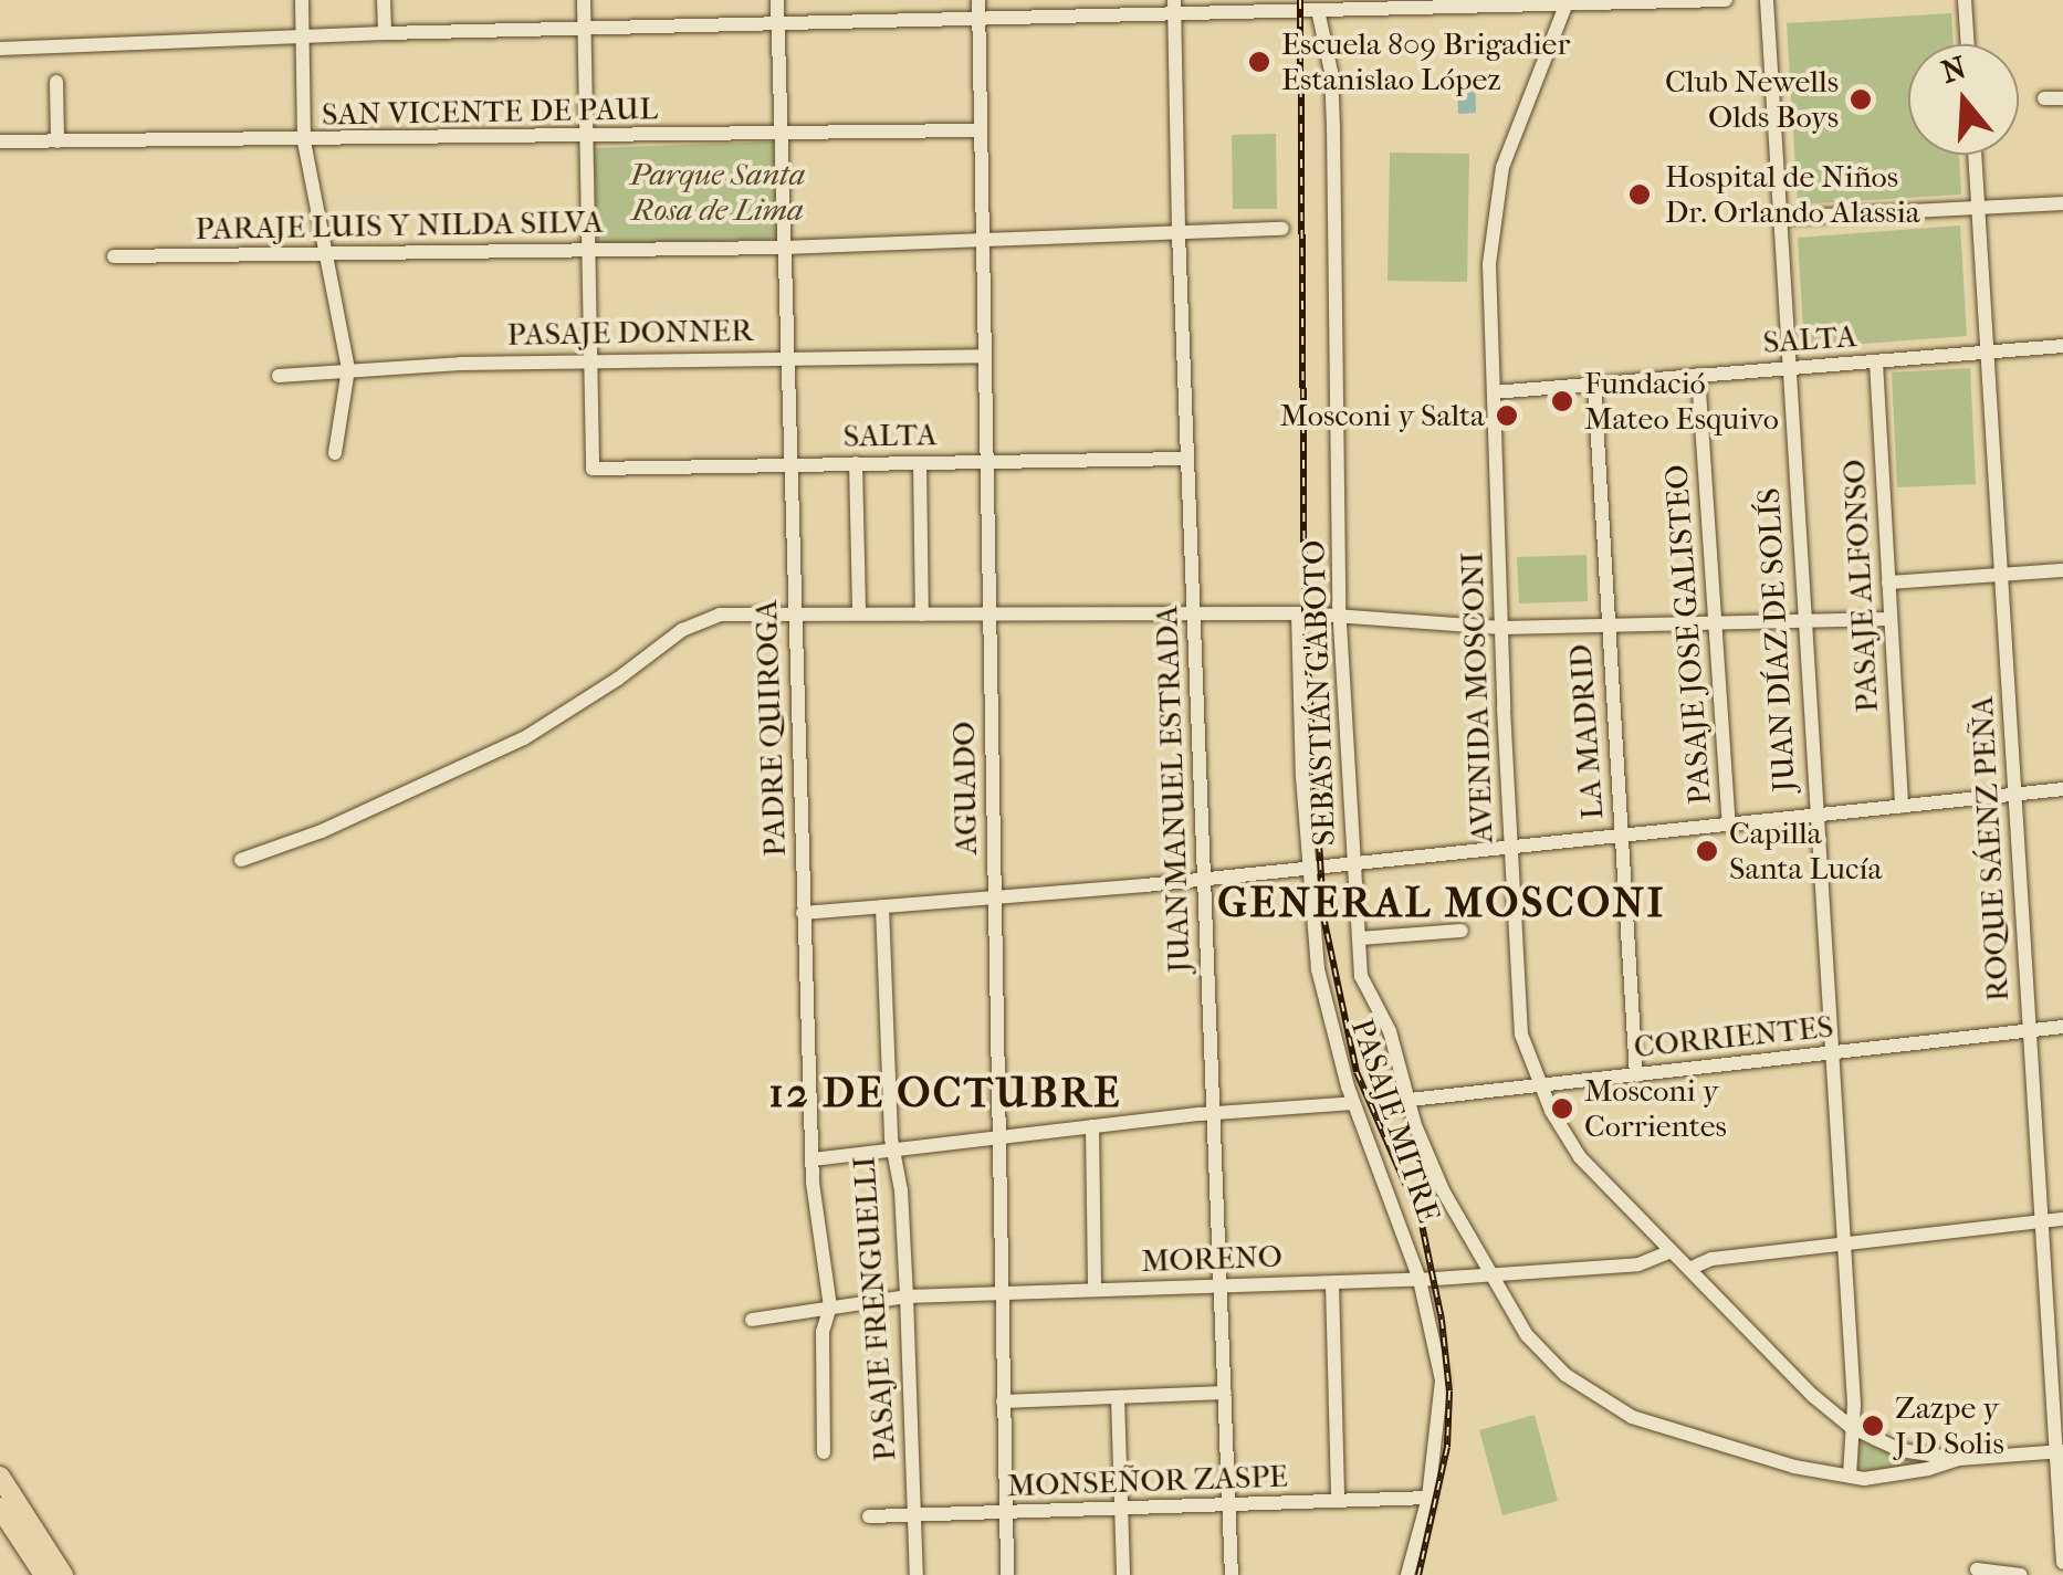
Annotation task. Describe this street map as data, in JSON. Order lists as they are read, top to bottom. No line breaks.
{"streets":{"street":["SAN VICENTE DE PAUL","PARAJE LUIS Y NILDA SILVA","PASAJE DONNER","SALTA","PASAJE ALFONSO","PASAJE JOSE GALISTEO","JUAN DÍAZ DE SOLÍS","SEBASTIÁN GABOTO","AVENIDA MOSCONI","PADRE QUIROGA","LA MADRID","AGUADO","JUAN MANUEL ESTRADA","ROQUE SÁENZ PEÑA","CORRIENTES","PASAJE MITRE","MORENO","PASAJE FRENGUELLI","MONSEÑOR ZASPE"]},"crossings":[["SAN VICENTE DE PAUL","PADRE QUIROGA"],["SAN VICENTE DE PAUL","AGUADO"],["PARAJE LUIS Y NILDA SILVA","PADRE QUIROGA"],["PARAJE LUIS Y NILDA SILVA","AGUADO"],["PARAJE LUIS Y NILDA SILVA","JUAN MANUEL ESTRADA"],["PASAJE DONNER","SALTA"],["PASAJE DONNER","PADRE QUIROGA"],["PASAJE DONNER","AGUADO"],["SALTA","PASAJE ALFONSO"],["SALTA","PASAJE JOSE GALISTEO"],["SALTA","JUAN DÍAZ DE SOLÍS"],["SALTA","AVENIDA MOSCONI"],["SALTA","PADRE QUIROGA"],["SALTA","LA MADRID"],["SALTA","AGUADO"],["SALTA","JUAN MANUEL ESTRADA"],["SALTA","ROQUE SÁENZ PEÑA"],["JUAN DÍAZ DE SOLÍS","SEBASTIÁN GABOTO"],["JUAN DÍAZ DE SOLÍS","AVENIDA MOSCONI"],["JUAN DÍAZ DE SOLÍS","CORRIENTES"],["SEBASTIÁN GABOTO","AVENIDA MOSCONI"],["SEBASTIÁN GABOTO","CORRIENTES"],["SEBASTIÁN GABOTO","MORENO"],["AVENIDA MOSCONI","CORRIENTES"],["AVENIDA MOSCONI","MORENO"],["PADRE QUIROGA","MORENO"],["LA MADRID","CORRIENTES"],["AGUADO","MORENO"],["AGUADO","MONSEÑOR ZASPE"],["JUAN MANUEL ESTRADA","MORENO"],["JUAN MANUEL ESTRADA","MONSEÑOR ZASPE"],["ROQUE SÁENZ PEÑA","CORRIENTES"],["PASAJE MITRE","MORENO"],["PASAJE MITRE","MONSEÑOR ZASPE"],["MORENO","PASAJE FRENGUELLI"],["PASAJE FRENGUELLI","MONSEÑOR ZASPE"]],"districts":["GENERAL MOSCONI","12 DE OCTUBRE"],"parks":["Parque Santa Rosa de Lima"],"places":["Escuela 809 Brigadier Estanislao López","Club Newells Olds Boys","Hospital de Niños Dr. Orlando Alassia","Fundació Mateo Esquivo","Mosconi y Salta","Capilla Santa Lucía","Mosconi y Corrientes","Zazpe y J D Solis"],"north":"top"}
